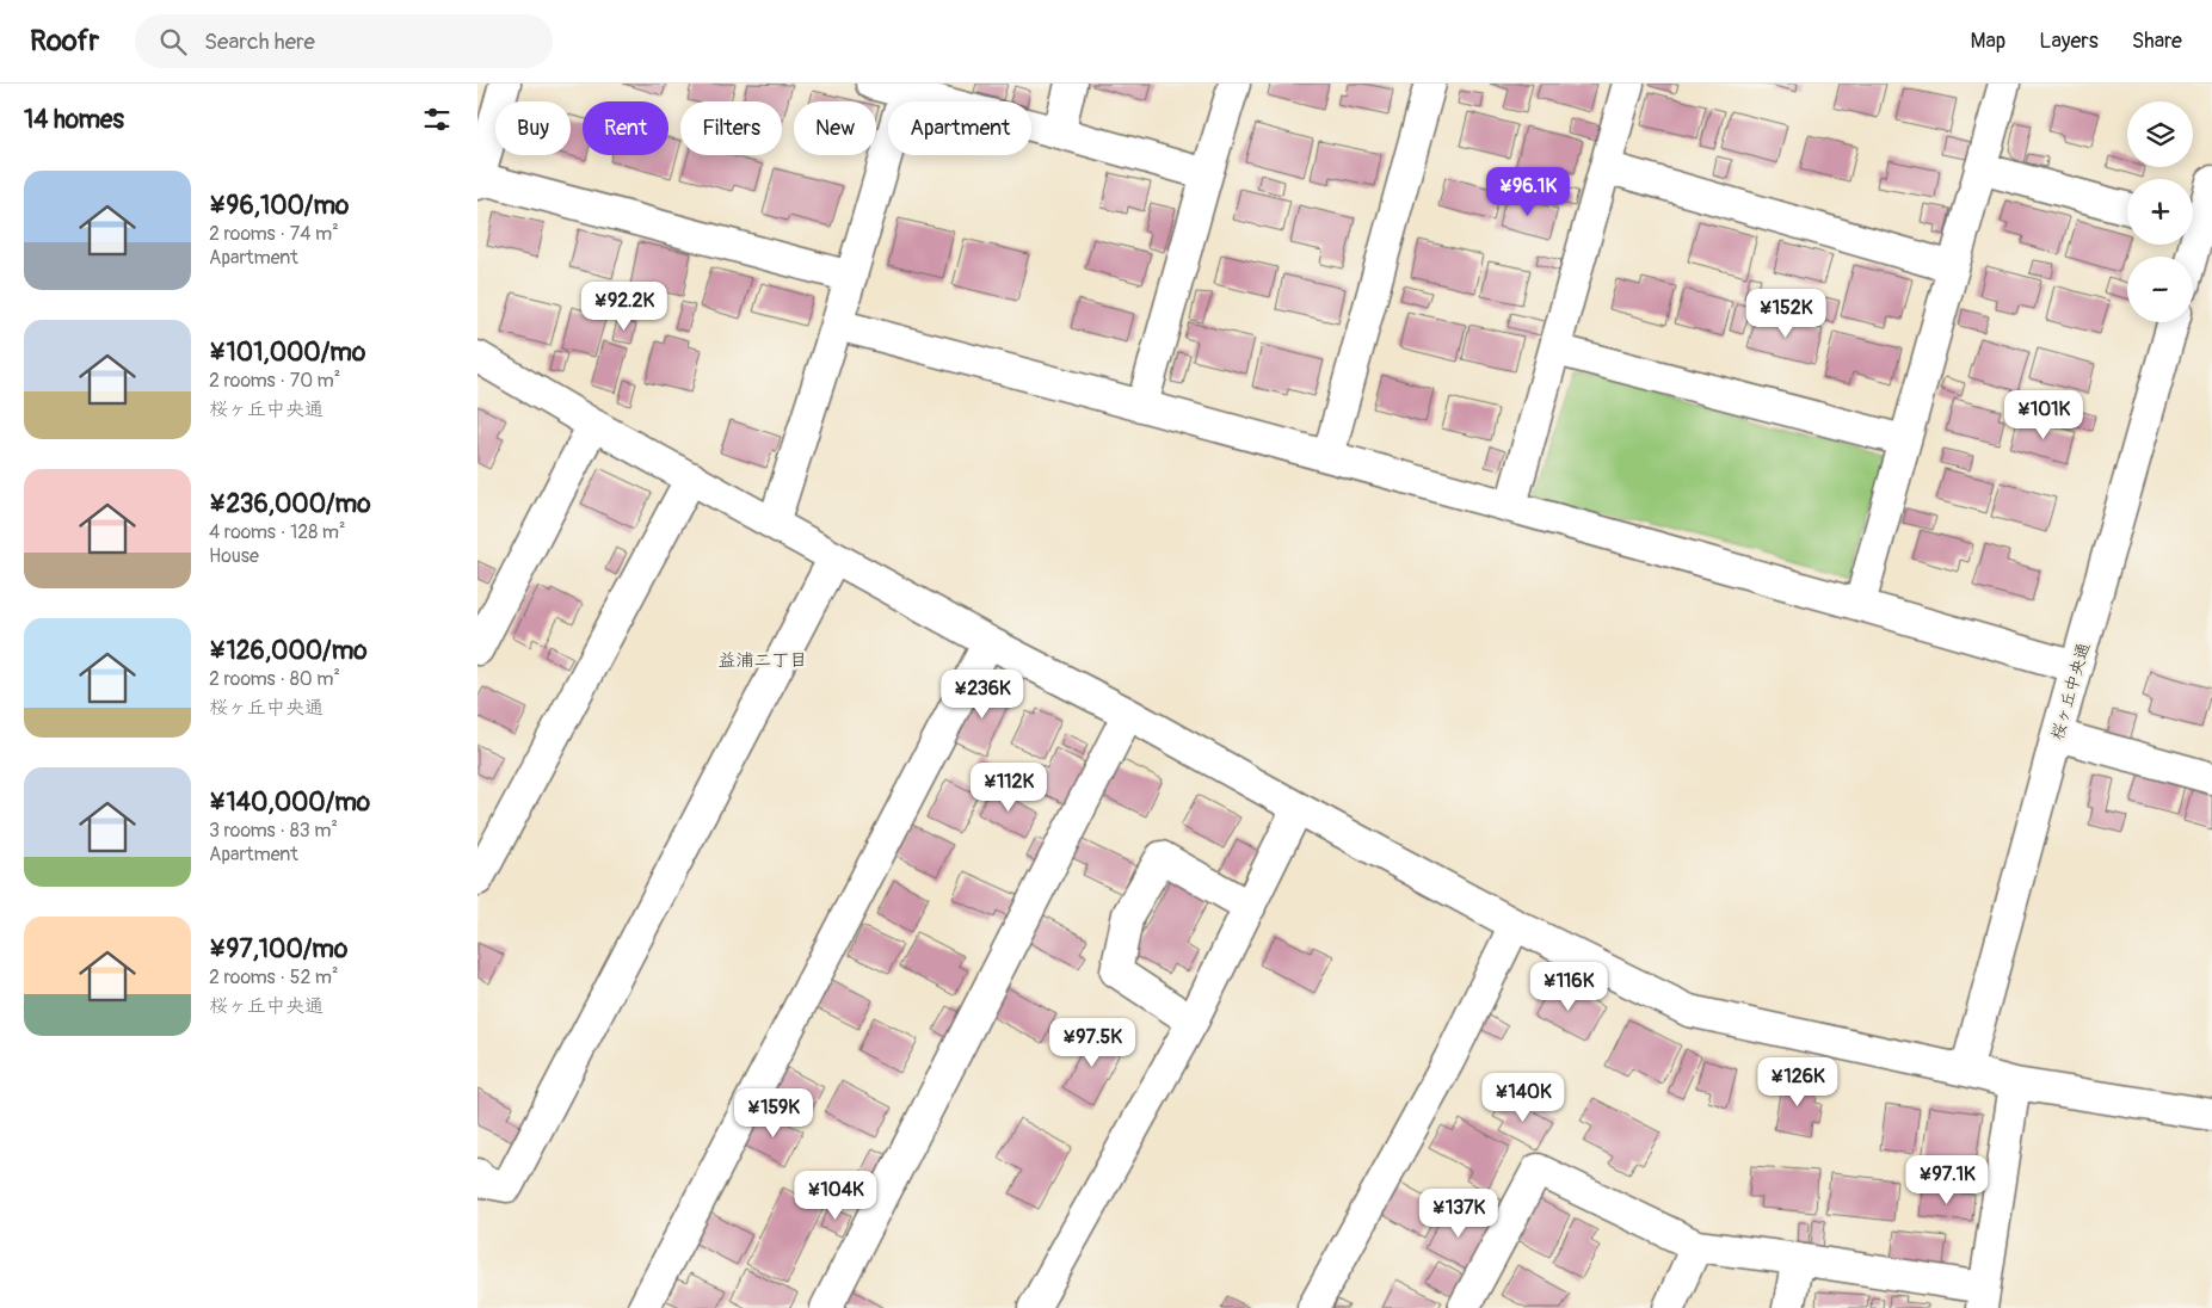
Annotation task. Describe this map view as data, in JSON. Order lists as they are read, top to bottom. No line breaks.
{"streets":{"street":["桜ヶ丘中央通"]},"districts":["益浦二丁目"],"page":{"header":"Roofr","search":"Search here","nav":["Map","Layers","Share"],"heading":"14 homes","map_buttons":["+","−"],"chip":["Buy","Rent","Filters","New","Apartment"],"list":[{"name":"¥96,100/mo","note":"2 rooms · 74 m² · Apartment"},{"name":"¥101,000/mo","note":"2 rooms · 70 m² · 桜ヶ丘中央通"},{"name":"¥236,000/mo","note":"4 rooms · 128 m² · House"},{"name":"¥126,000/mo","note":"2 rooms · 80 m² · 桜ヶ丘中央通"},{"name":"¥140,000/mo","note":"3 rooms · 83 m² · Apartment"},{"name":"¥97,100/mo","note":"2 rooms · 52 m² · 桜ヶ丘中央通"}],"price":["¥96.1K","¥92.2K","¥152K","¥101K","¥236K","¥112K","¥116K","¥97.5K","¥126K","¥140K","¥159K","¥97.1K","¥104K","¥137K"]}}
